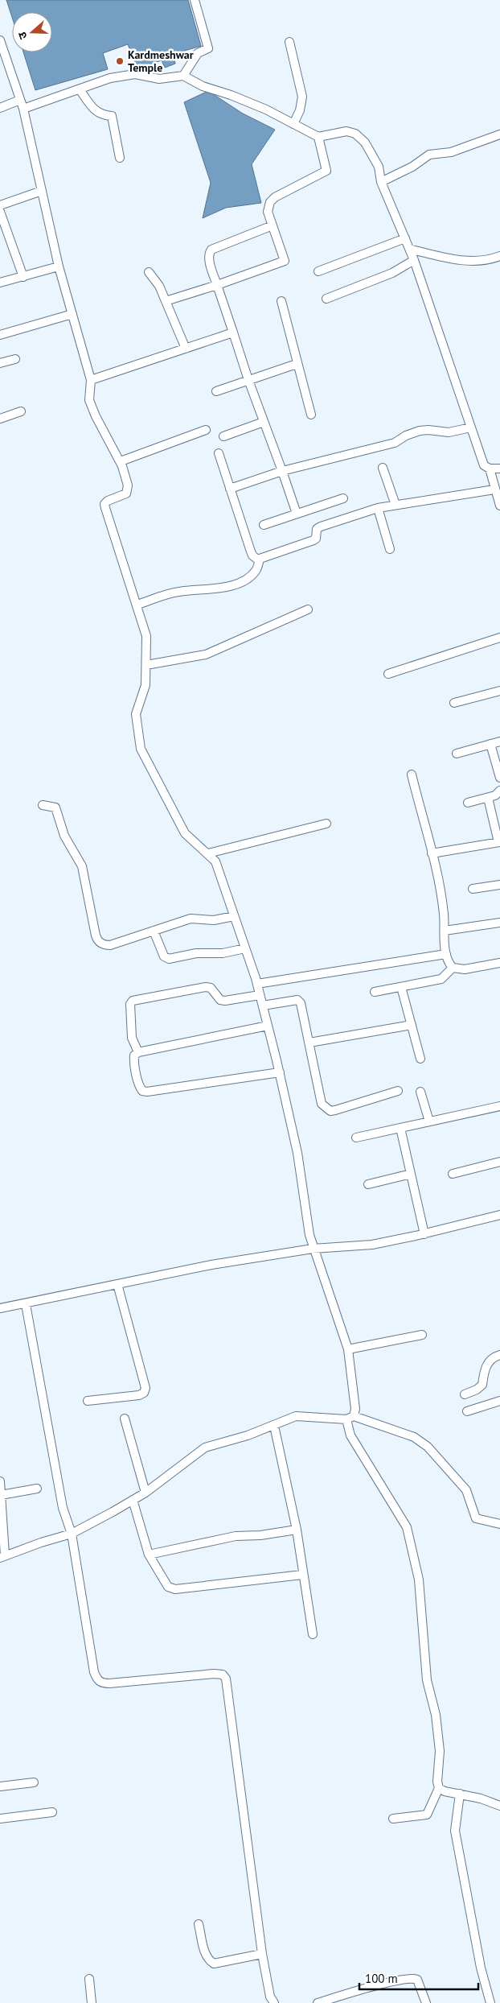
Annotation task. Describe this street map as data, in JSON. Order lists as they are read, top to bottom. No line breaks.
{"places":["Kardmeshwar Temple"],"scale_bar":"100 m","north":"left"}
